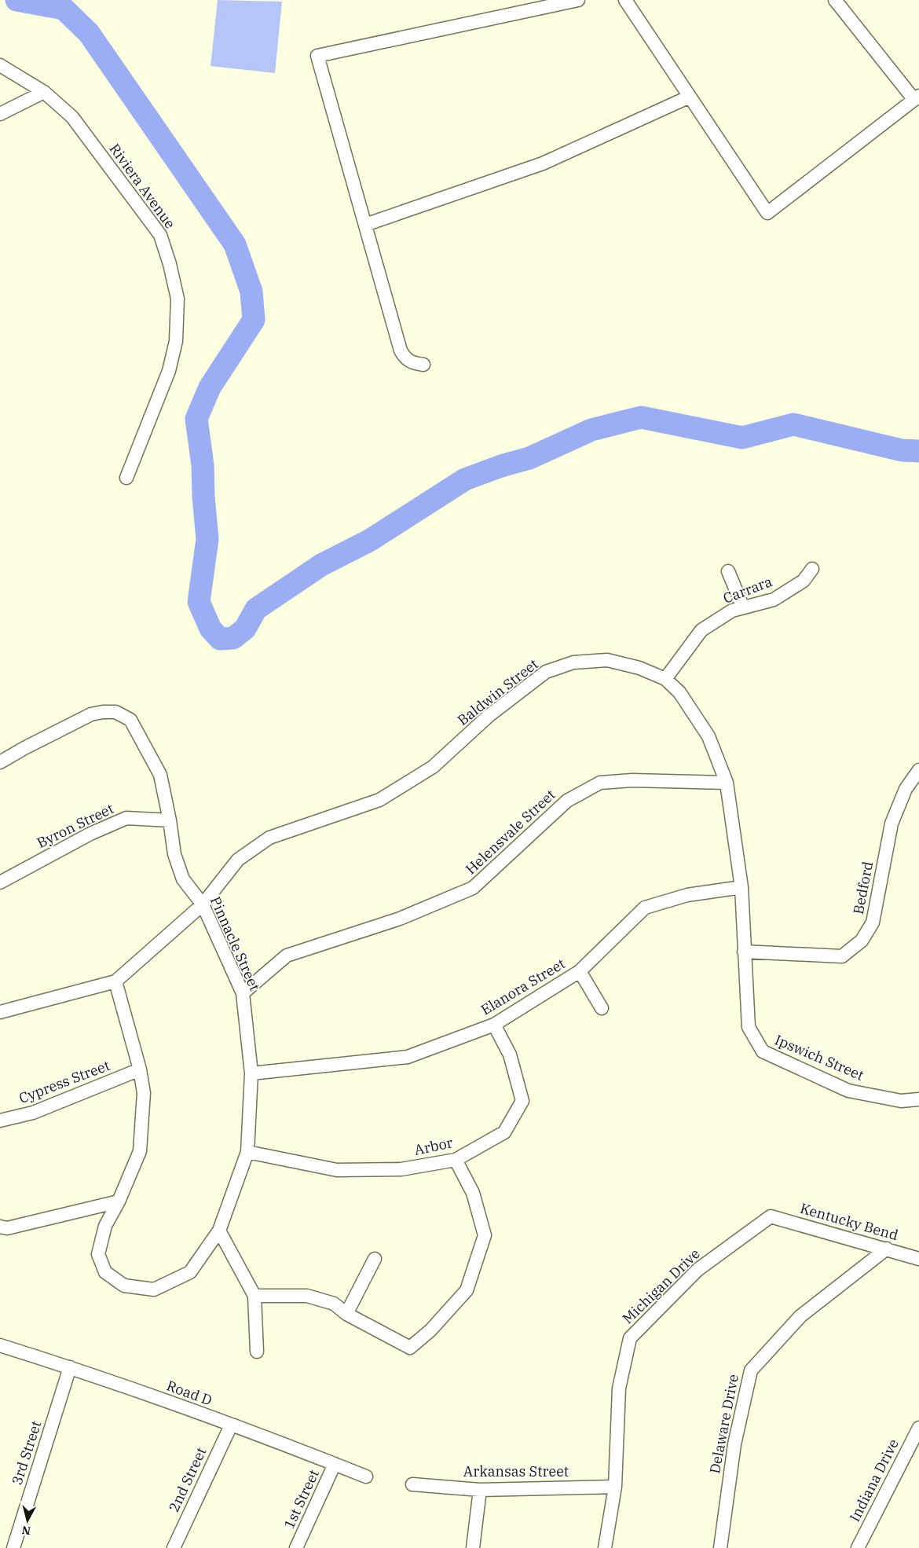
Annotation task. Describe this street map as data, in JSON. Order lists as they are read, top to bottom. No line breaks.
{"streets":{"street":["Riviera Avenue","Carrara","Baldwin Street","Byron Street","Helensvale Street","Bedford","Pinnacle Street","Elanora Street","Ipswich Street","Cypress Street","Arbor","Kentucky Bend","Michigan Drive","Road D","Delaware Drive","3rd Street","Arkansas Street","2nd Street","Indiana Drive","1st Street"]},"crossings":[["Carrara","Baldwin Street"],["Baldwin Street","Helensvale Street"],["Baldwin Street","Bedford"],["Baldwin Street","Pinnacle Street"],["Baldwin Street","Elanora Street"],["Baldwin Street","Ipswich Street"],["Byron Street","Pinnacle Street"],["Helensvale Street","Pinnacle Street"],["Bedford","Ipswich Street"],["Pinnacle Street","Elanora Street"],["Pinnacle Street","Cypress Street"],["Pinnacle Street","Arbor"],["Elanora Street","Arbor"],["Kentucky Bend","Michigan Drive"],["Kentucky Bend","Delaware Drive"],["Michigan Drive","Arkansas Street"],["Road D","3rd Street"],["Road D","2nd Street"],["Road D","1st Street"]],"north":"bottom"}
